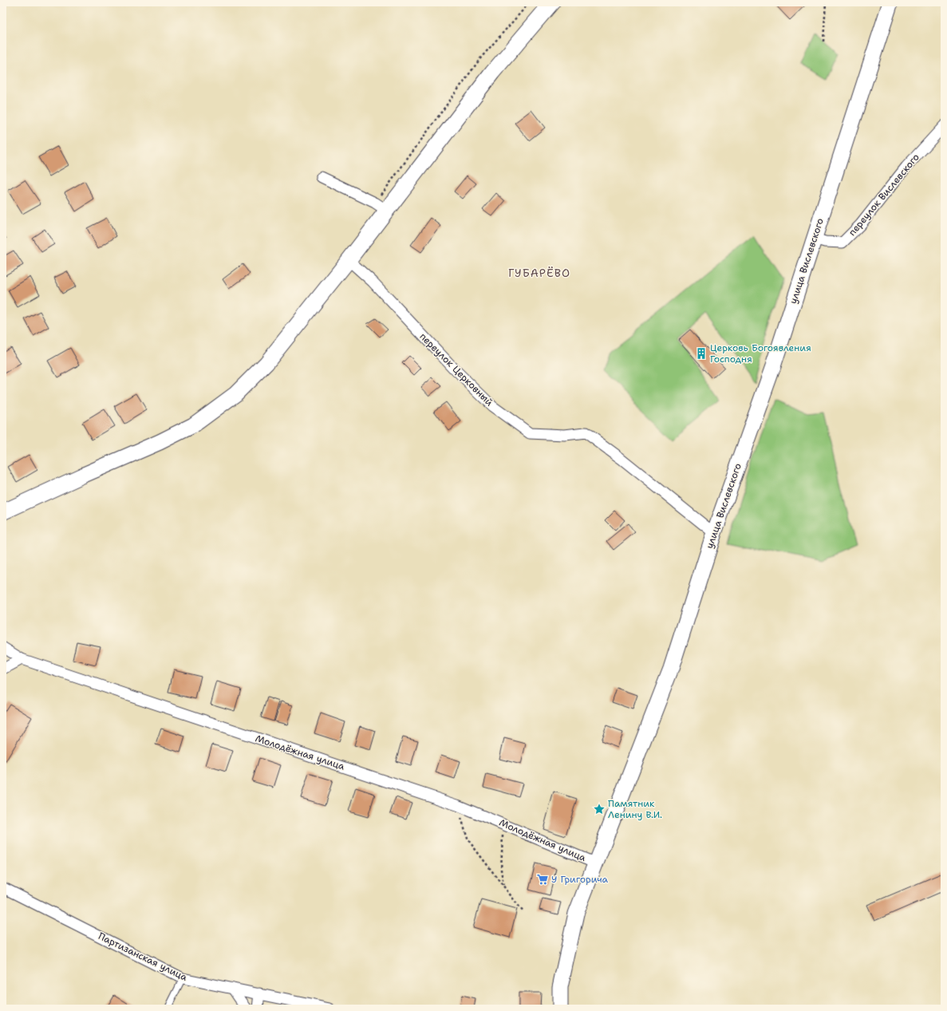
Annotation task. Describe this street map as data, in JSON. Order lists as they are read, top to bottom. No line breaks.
{"streets":{"street":["переулок Вислевского","улица Вислевского","переулок Церковный","Молодёжная улица","Партизанская улица"]},"crossings":[["переулок Вислевского","улица Вислевского"],["улица Вислевского","переулок Церковный"],["улица Вислевского","Молодёжная улица"]],"districts":["ГУБАРЁВО"],"places":{"building":["Церковь Богоявления Господня"],"place":["Памятник Ленину В.И."],"supermarket":["У Григорича"]}}
